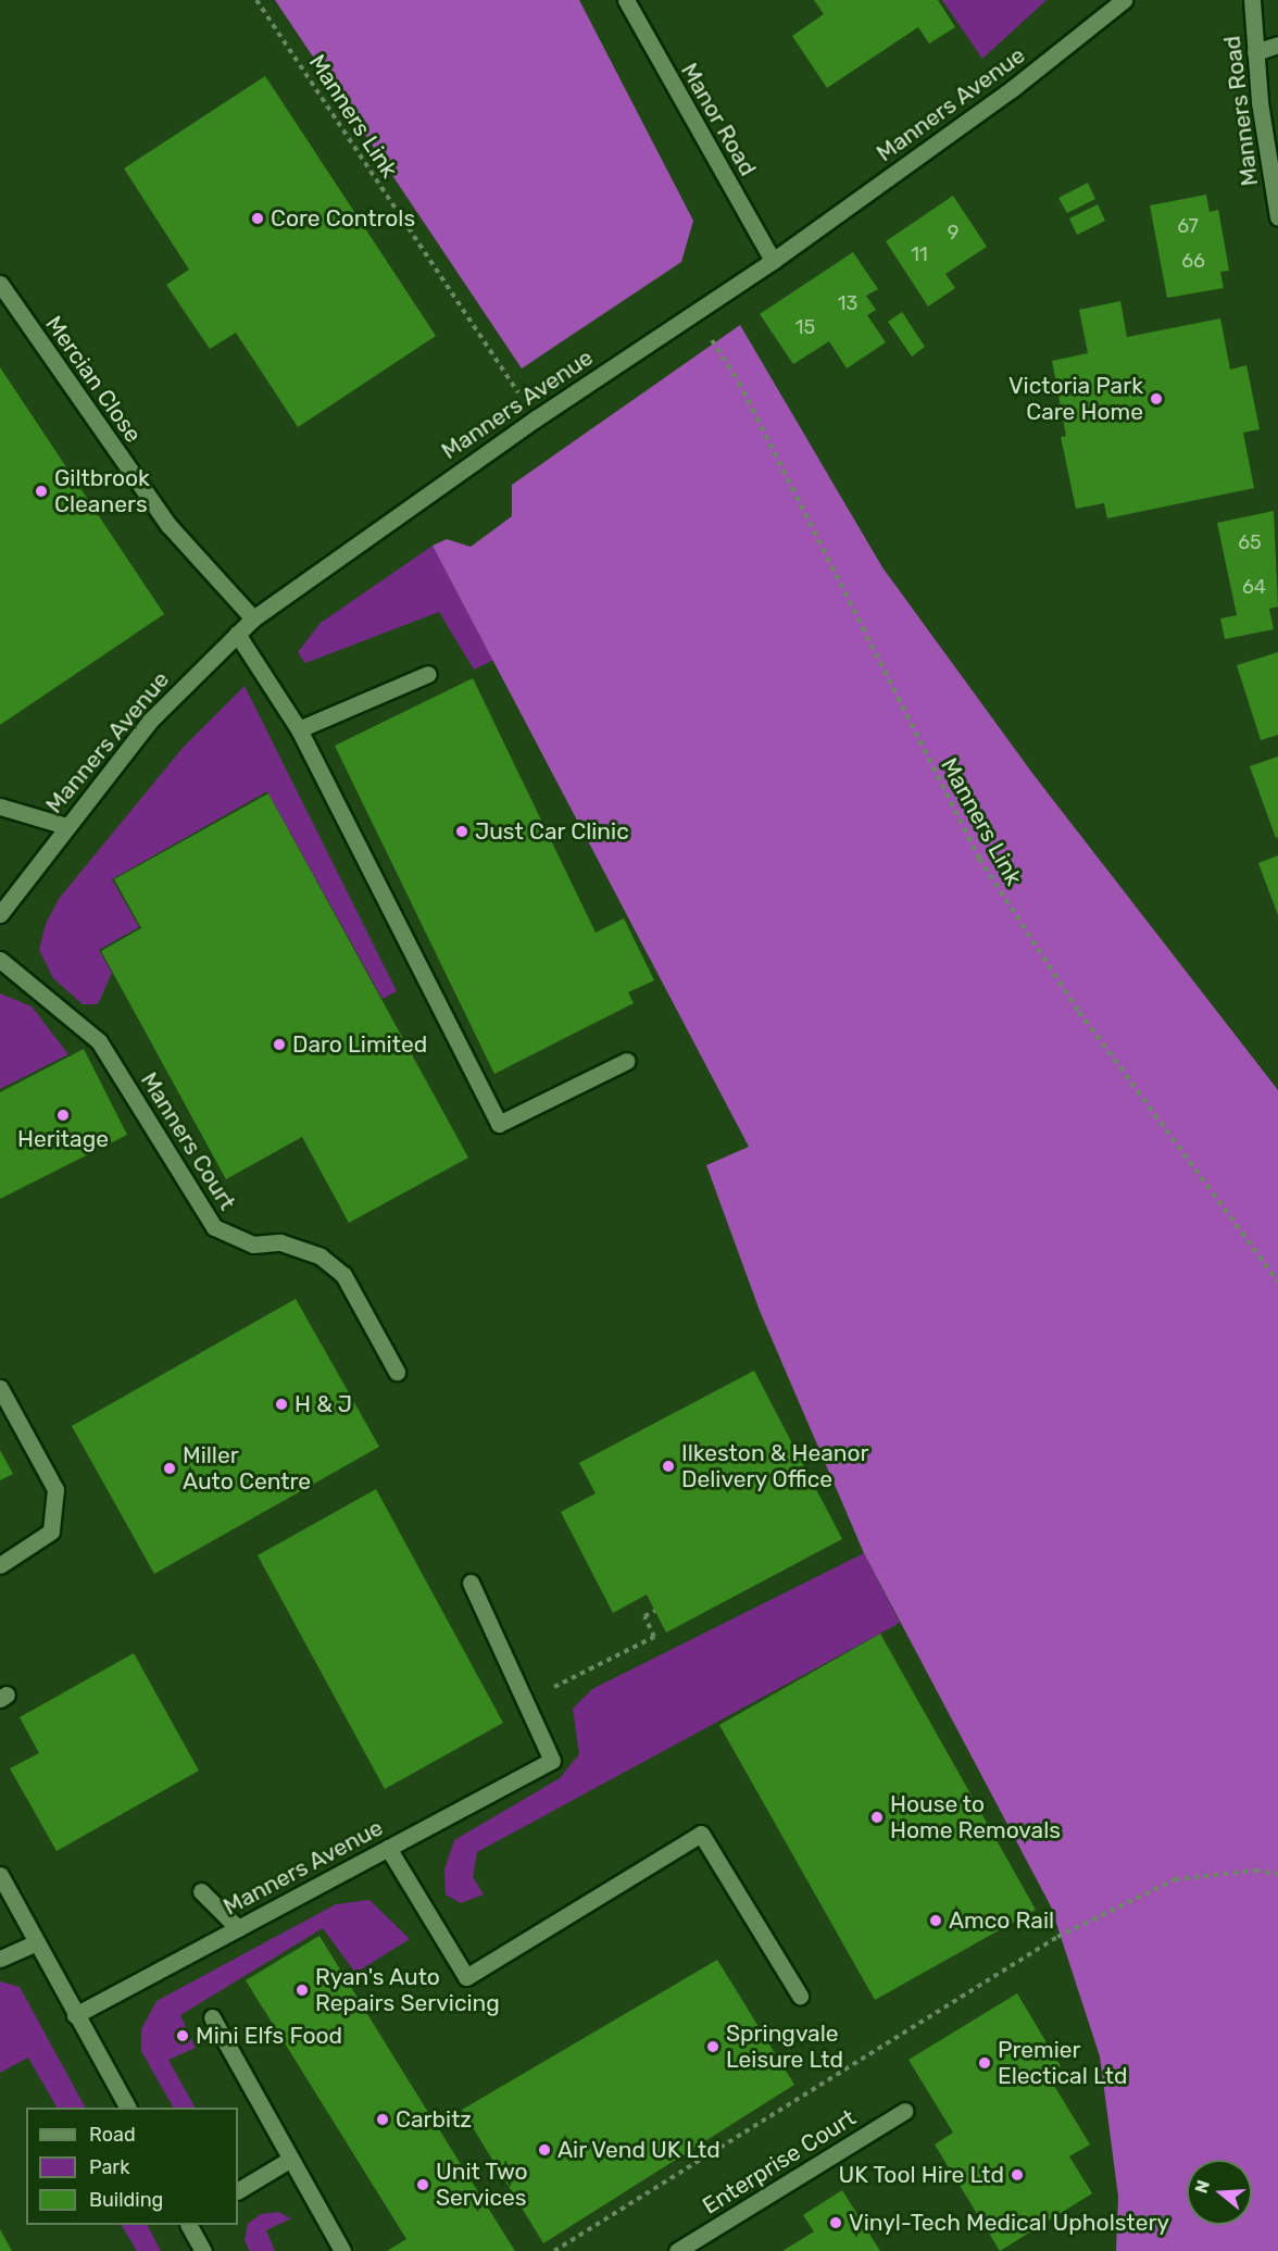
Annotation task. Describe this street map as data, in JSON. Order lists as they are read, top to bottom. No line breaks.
{"streets":{"street":["Manners Avenue","Manners Road","Manor Road","Mercian Close","Manners Court","Enterprise Court"],"path":["Manners Link"]},"crossings":[["Manners Avenue","Manor Road"],["Manners Avenue","Mercian Close"]],"places":["Core Controls","Victoria Park Care Home","Giltbrook Cleaners","Just Car Clinic","Daro Limited","Heritage","H & J","Ilkeston & Heanor Delivery Office","Miller Auto Centre","House to Home Removals","Amco Rail","Ryan's Auto Repairs Servicing","Mini Elfs Food","Springvale Leisure Ltd","Premier Electical Ltd","Carbitz","Air Vend UK Ltd","UK Tool Hire Ltd","Unit Two Services","Vinyl-Tech Medical Upholstery"],"house_numbers":["67","9","11","66","13","15","65","64"],"legend":["Road","Park","Building"],"north":"left"}
